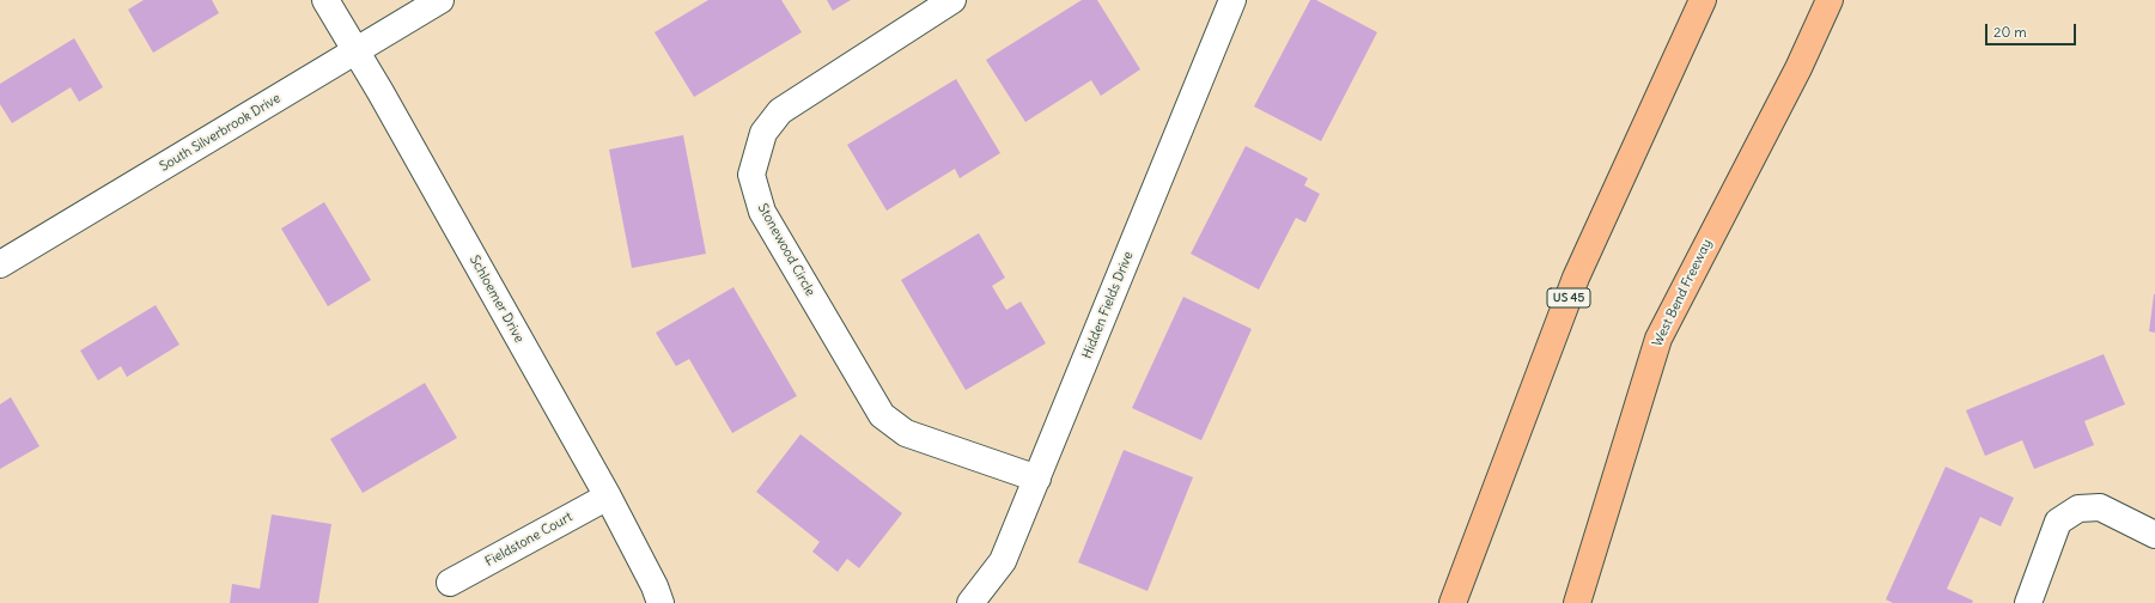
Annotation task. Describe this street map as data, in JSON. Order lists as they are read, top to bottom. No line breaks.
{"streets":{"highway":["West Bend Freeway","US 45"],"street":["South Silverbrook Drive","Stonewood Circle","Schloemer Drive","Hidden Fields Drive","Fieldstone Court"]},"crossings":[["South Silverbrook Drive","Schloemer Drive"],["Stonewood Circle","Hidden Fields Drive"],["Schloemer Drive","Fieldstone Court"]],"scale_bar":"20 m"}
